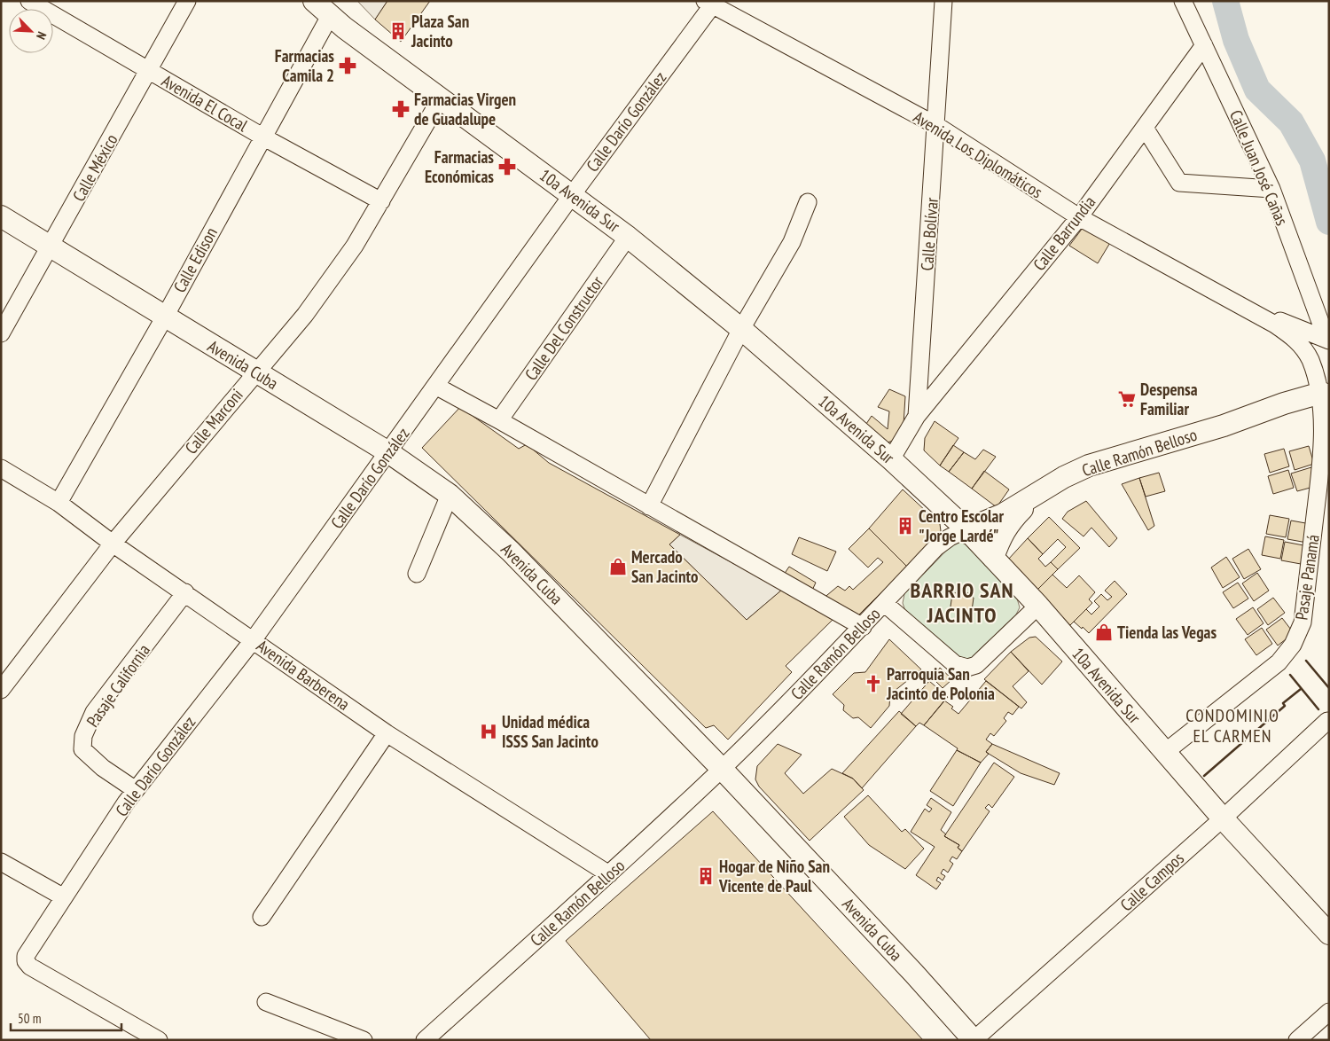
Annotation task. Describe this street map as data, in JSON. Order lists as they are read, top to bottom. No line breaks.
{"streets":{"main road":["10a Avenida Sur","Avenida Cuba","Calle Ramón Belloso"],"street":["Avenida El Cocal","Calle Darío González","Avenida Los Diplomáticos","Calle México","Calle Juan José Cañas","Calle Barrundia","Calle Bolívar","Calle Edison","Calle Del Constructor","Calle Marconi","Pasaje Panamá","Avenida Barberena","Pasaje California","Calle Campos"]},"crossings":[["Avenida El Cocal","Calle México"],["Avenida El Cocal","Calle Edison"],["Avenida El Cocal","Calle Marconi"],["Calle Darío González","Avenida Los Diplomáticos"],["Calle Darío González","10a Avenida Sur"],["Calle Darío González","Avenida Cuba"],["Calle Darío González","Avenida Barberena"],["Calle Darío González","Pasaje California"],["Avenida Los Diplomáticos","Calle Juan José Cañas"],["Avenida Los Diplomáticos","Calle Barrundia"],["Avenida Los Diplomáticos","Calle Bolívar"],["Avenida Los Diplomáticos","Calle Ramón Belloso"],["Avenida Los Diplomáticos","Pasaje Panamá"],["Calle México","Avenida Cuba"],["Calle Juan José Cañas","Calle Barrundia"],["10a Avenida Sur","Calle Bolívar"],["10a Avenida Sur","Calle Edison"],["10a Avenida Sur","Calle Del Constructor"],["10a Avenida Sur","Calle Marconi"],["10a Avenida Sur","Calle Ramón Belloso"],["10a Avenida Sur","Pasaje Panamá"],["10a Avenida Sur","Calle Campos"],["Calle Barrundia","Calle Bolívar"],["Calle Edison","Avenida Cuba"],["Calle Edison","Avenida Barberena"],["Avenida Cuba","Calle Marconi"],["Avenida Cuba","Calle Ramón Belloso"],["Avenida Cuba","Calle Campos"],["Calle Marconi","Avenida Barberena"],["Calle Ramón Belloso","Pasaje Panamá"],["Calle Ramón Belloso","Avenida Barberena"],["Avenida Barberena","Pasaje California"]],"districts":["BARRIO SAN JACINTO","CONDOMINIO EL CARMEN"],"places":{"building":["Plaza San Jacinto","Centro Escolar \"Jorge Lardé\"","Hogar de Niño San Vicente de Paul"],"pharmacy":["Farmacias Camila 2","Farmacias Virgen de Guadalupe","Farmacias Económicas"],"supermarket":["Despensa Familiar"],"shop":["Mercado San Jacinto","Tienda las Vegas"],"church":["Parroquia San Jacinto de Polonia"],"hospital":["Unidad médica ISSS San Jacinto"]},"scale_bar":"50 m","north":"bottom right"}
